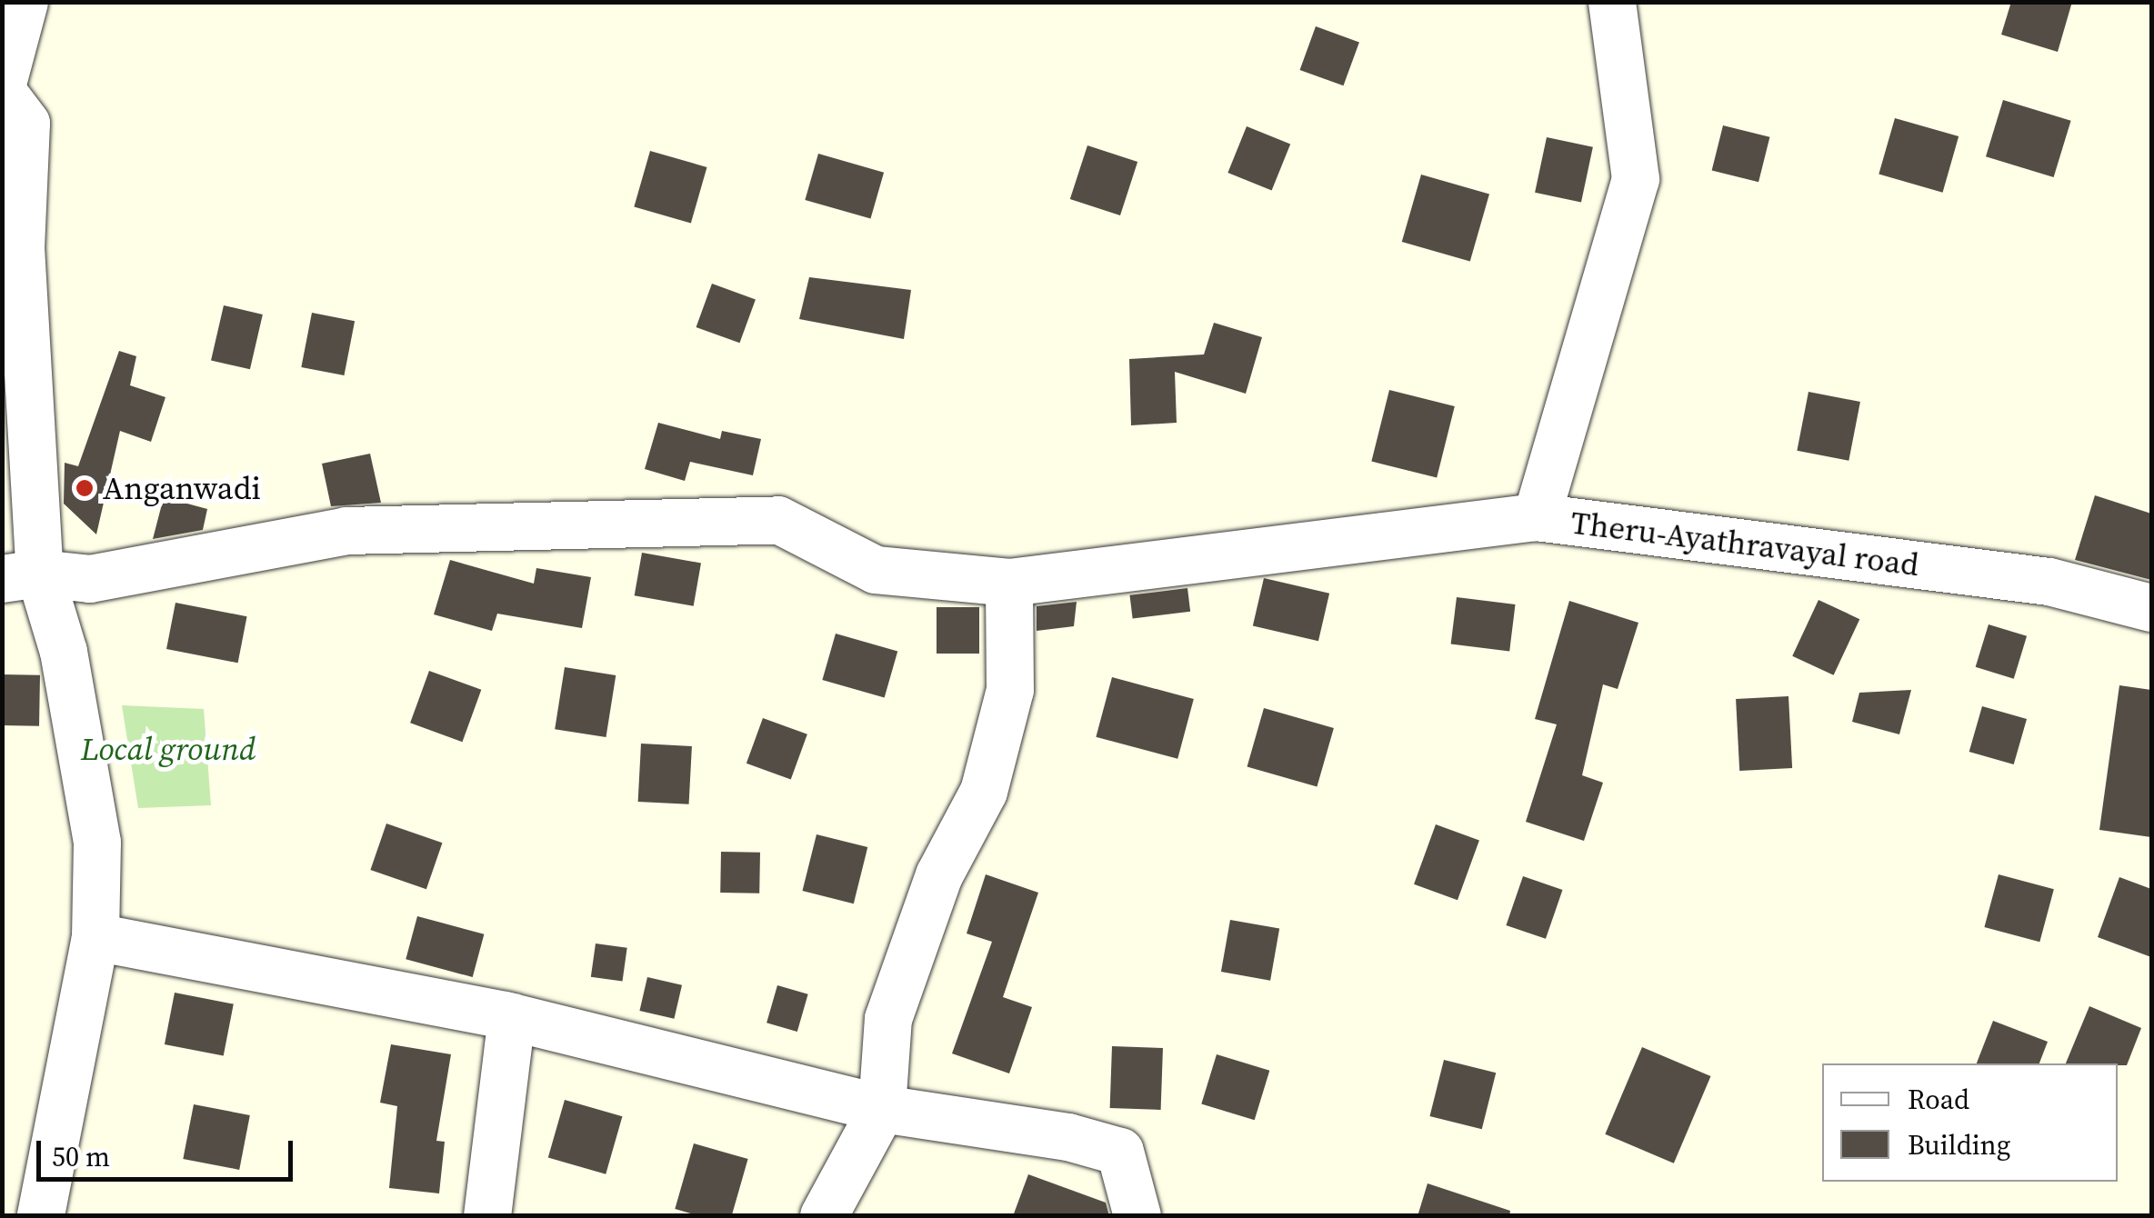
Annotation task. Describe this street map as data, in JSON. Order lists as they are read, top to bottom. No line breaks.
{"streets":{"street":["Theru-Ayathravayal road"]},"parks":["Local ground"],"places":["Anganwadi"],"legend":["Road","Building"],"scale_bar":"50 m"}
